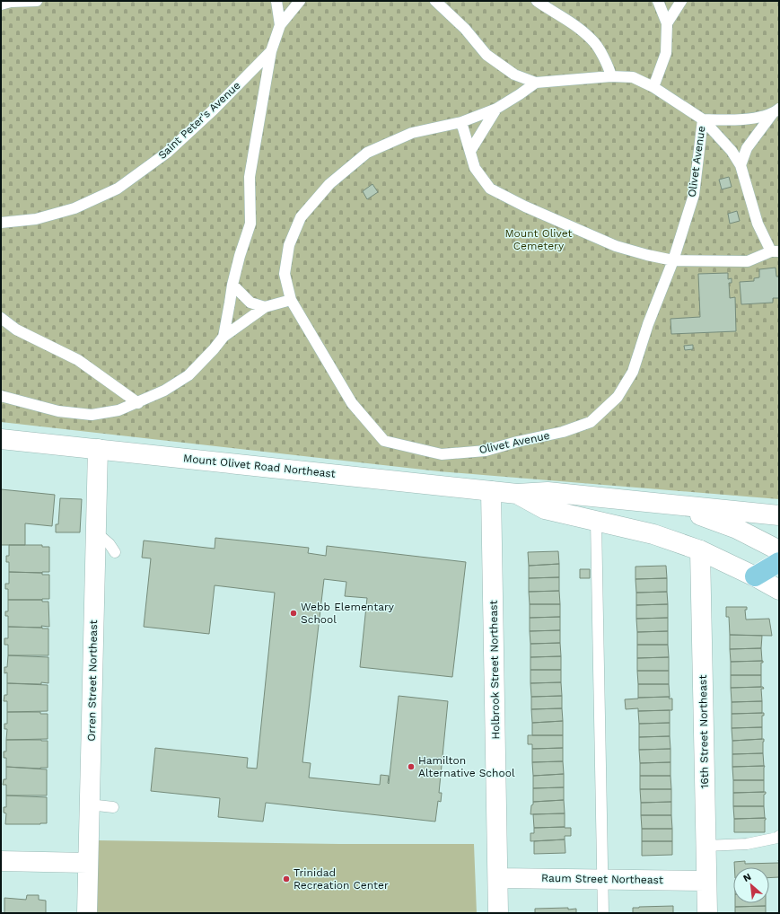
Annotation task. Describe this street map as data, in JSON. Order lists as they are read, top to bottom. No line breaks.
{"streets":{"street":["Mount Olivet Road Northeast","Holbrook Street Northeast","Orren Street Northeast","16th Street Northeast","Raum Street Northeast"],"lane":["Saint Peter's Avenue","Olivet Avenue"]},"crossings":[["Mount Olivet Road Northeast","Holbrook Street Northeast"],["Mount Olivet Road Northeast","Orren Street Northeast"],["Mount Olivet Road Northeast","16th Street Northeast"],["Holbrook Street Northeast","Raum Street Northeast"],["16th Street Northeast","Raum Street Northeast"]],"parks":["Mount Olivet Cemetery"],"places":["Webb Elementary School","Hamilton Alternative School","Trinidad Recreation Center"],"north":"top left"}
